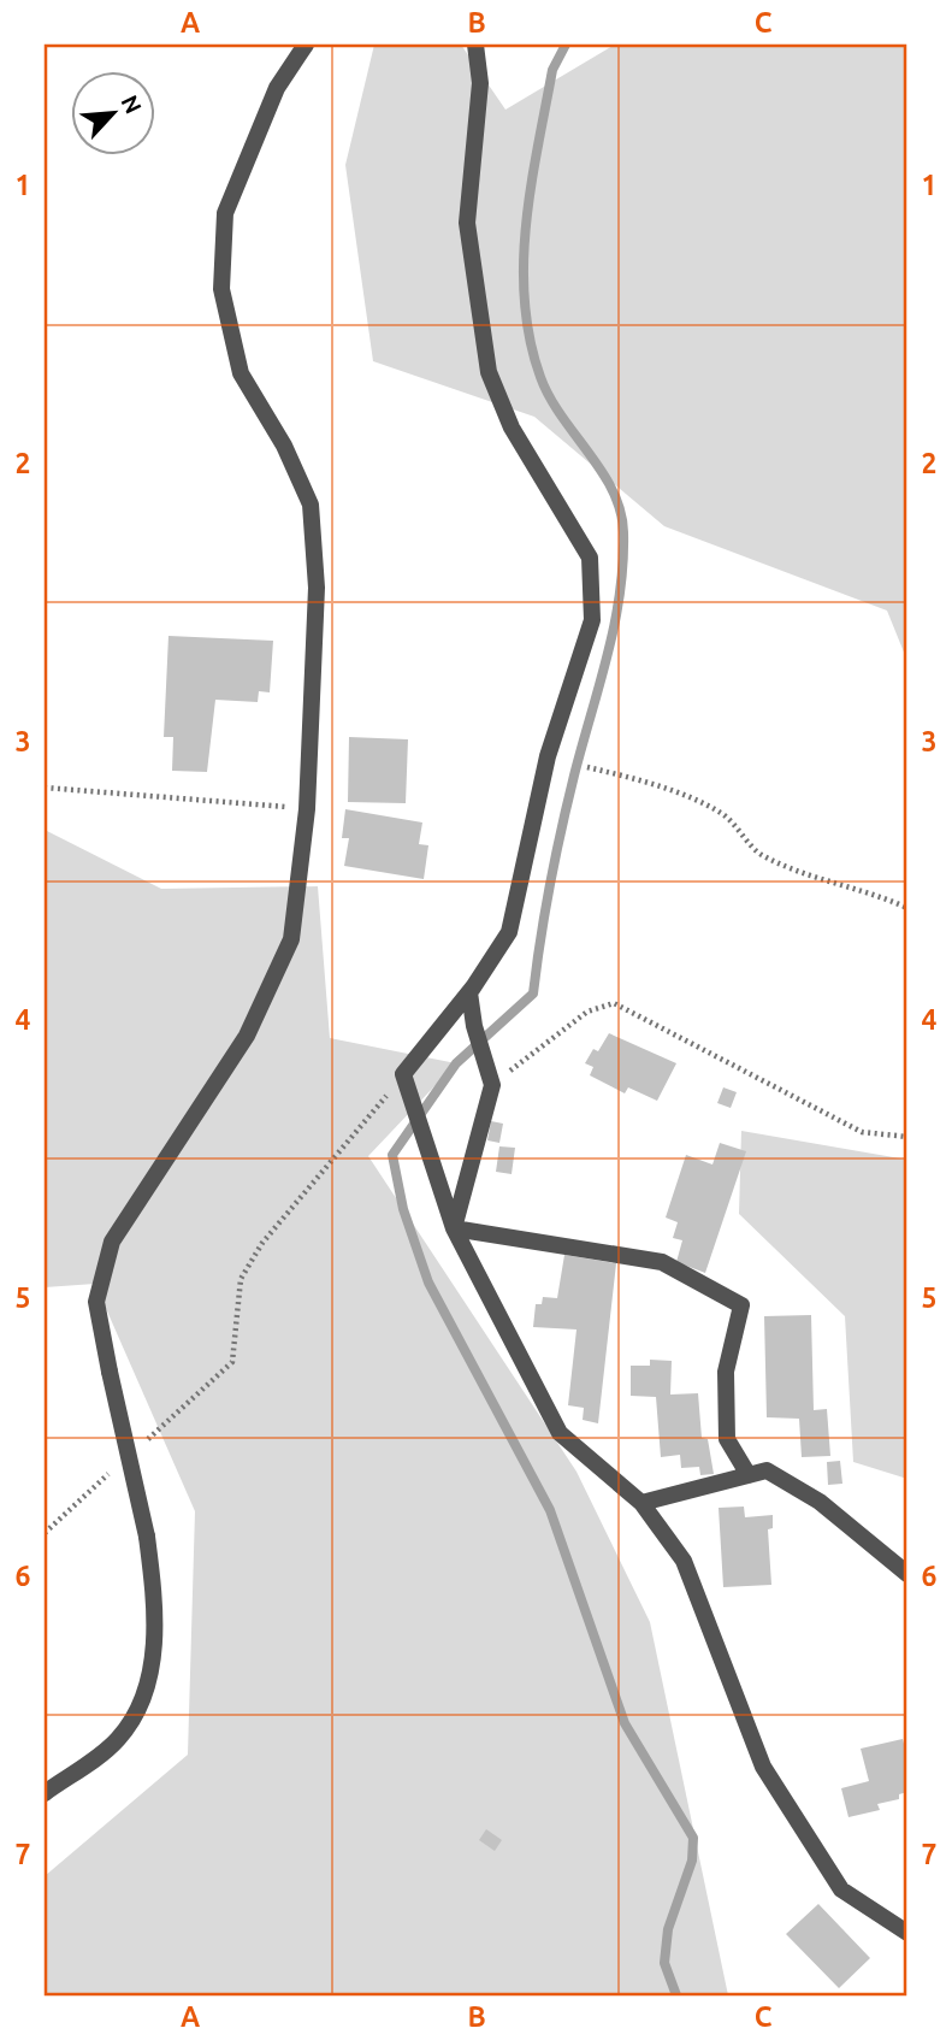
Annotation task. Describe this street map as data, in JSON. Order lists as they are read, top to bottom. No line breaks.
{"north":"top right","grid":{"columns":["A","B","C"],"rows":["1","2","3","4","5","6","7"]}}
